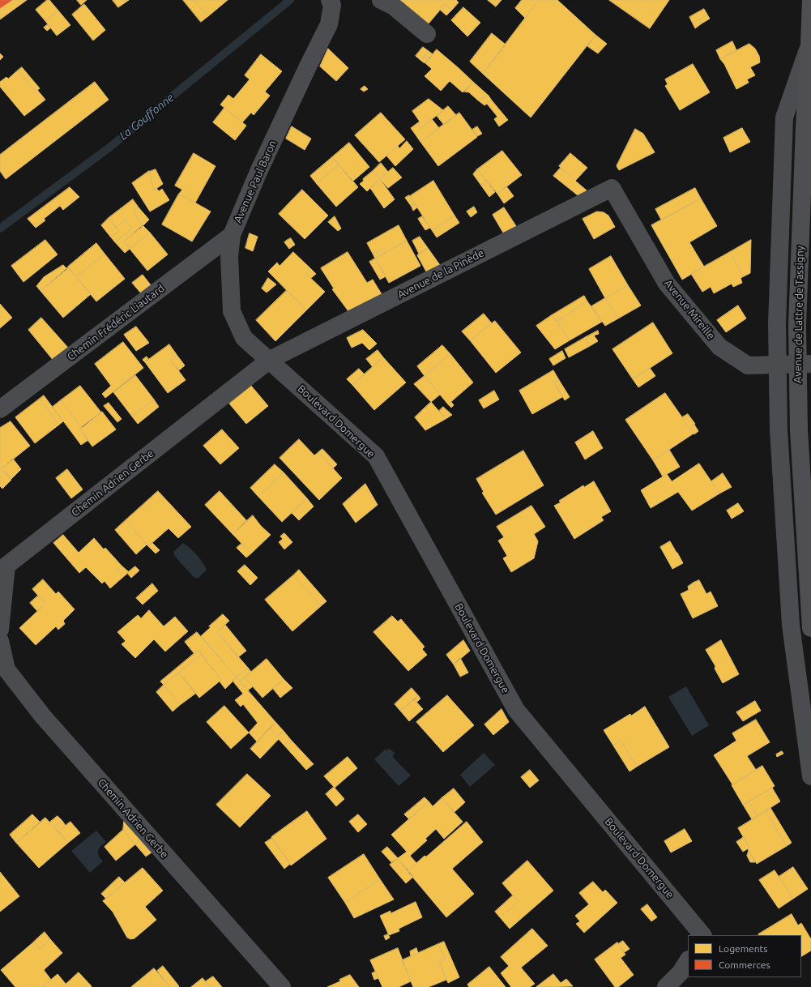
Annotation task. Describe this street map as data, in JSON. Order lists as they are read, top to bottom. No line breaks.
{"streets":{"main road":["Avenue de Lattre de Tassigny"],"street":["Avenue Paul Baron","Avenue de la Pinède","Avenue Mireille","Chemin Frédéric Liautard","Boulevard Domergue","Chemin Adrien Gerbe"]},"crossings":[["Avenue Paul Baron","Avenue de la Pinède"],["Avenue Paul Baron","Chemin Frédéric Liautard"],["Avenue Paul Baron","Boulevard Domergue"],["Avenue Paul Baron","Chemin Adrien Gerbe"],["Avenue de la Pinède","Avenue Mireille"],["Avenue de la Pinède","Boulevard Domergue"],["Avenue de la Pinède","Chemin Adrien Gerbe"],["Boulevard Domergue","Chemin Adrien Gerbe"]],"water":["La Gouffonne"],"legend":["Logements","Commerces"]}
